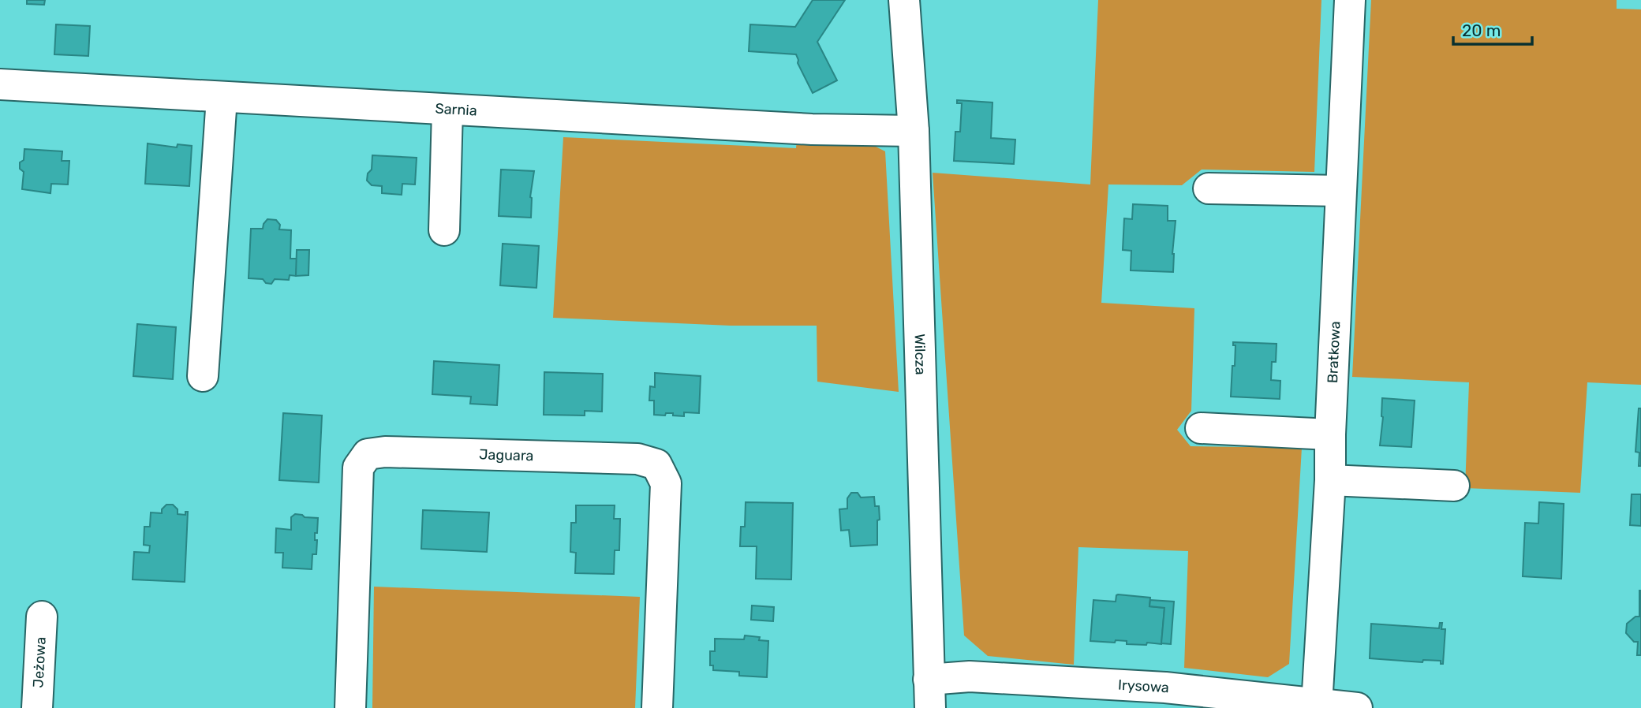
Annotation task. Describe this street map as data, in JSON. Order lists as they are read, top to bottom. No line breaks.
{"streets":{"street":["Sarnia","Bratkowa","Wilcza","Jaguara","Jeżowa","Irysowa"]},"crossings":[["Sarnia","Wilcza"],["Bratkowa","Irysowa"],["Wilcza","Irysowa"]],"scale_bar":"20 m"}
